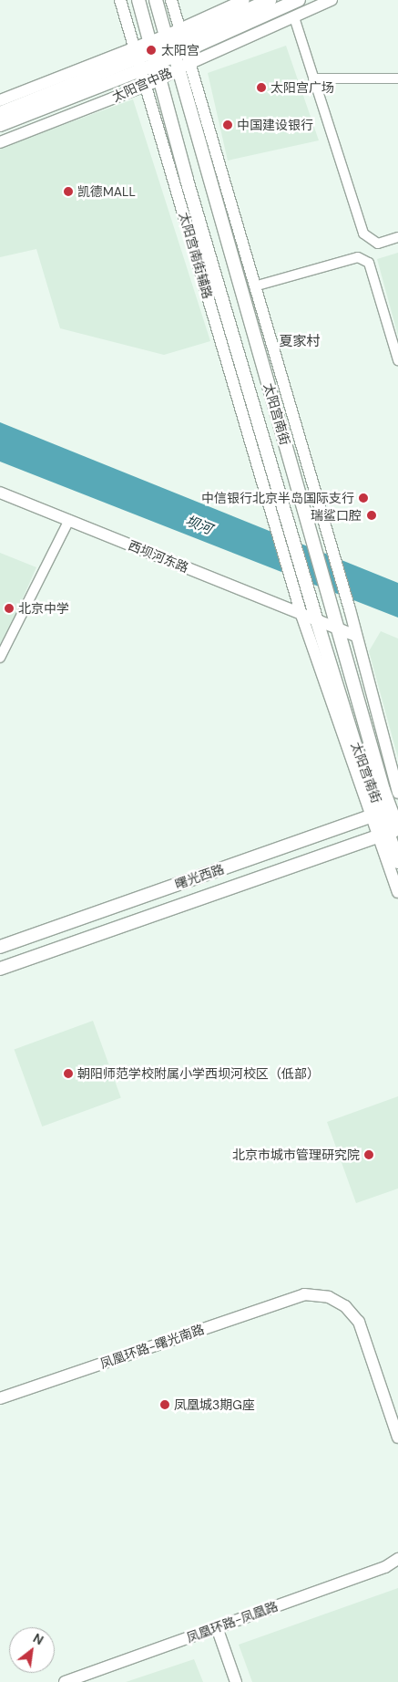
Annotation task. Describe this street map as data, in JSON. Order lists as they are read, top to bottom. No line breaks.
{"streets":{"main road":["太阳宫中路","太阳宫南街","曙光西路"],"street":["太阳宫南街辅路","西坝河东路","凤凰环路-曙光南路","凤凰环路-凤凰路"]},"crossings":[["太阳宫中路","太阳宫南街辅路"],["太阳宫中路","太阳宫南街"],["太阳宫南街辅路","太阳宫南街"],["太阳宫南街","西坝河东路"],["太阳宫南街","曙光西路"]],"districts":["夏家村"],"water":["坝河"],"places":["太阳宫","太阳宫广场","中国建设银行","凯德MALL","中信银行北京半岛国际支行","瑞鲨口腔","北京中学","朝阳师范学校附属小学西坝河校区（低部）","北京市城市管理研究院","凤凰城3期G座"],"north":"top right"}
